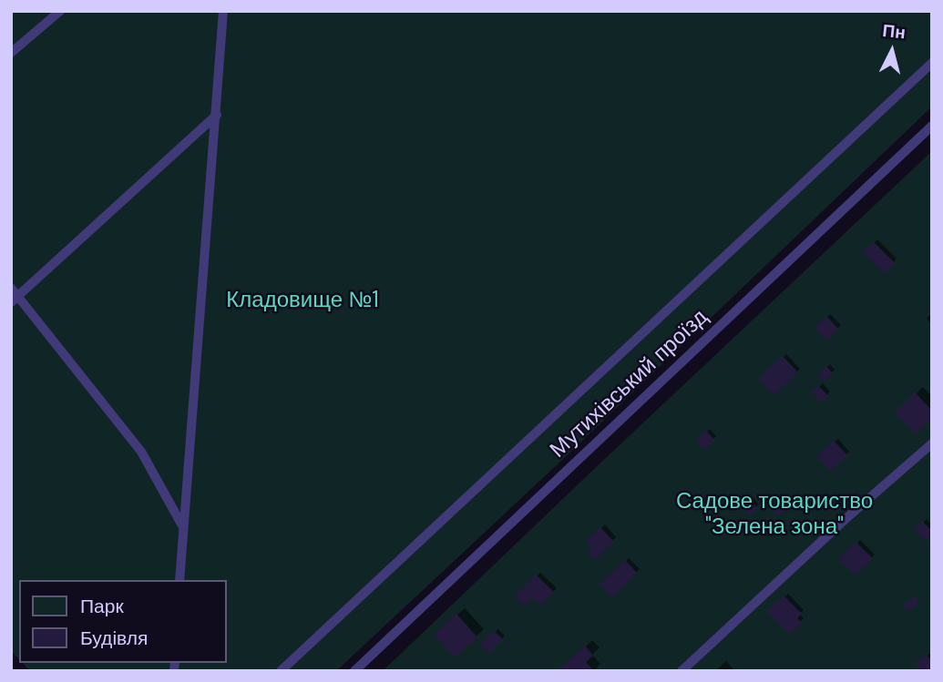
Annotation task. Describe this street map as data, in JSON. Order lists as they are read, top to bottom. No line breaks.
{"streets":{"lane":["Мутихівський проїзд"]},"parks":["Кладовище №1","Садове товариство \"Зелена зона\""],"legend":["Парк","Будівля"],"north":"top"}
